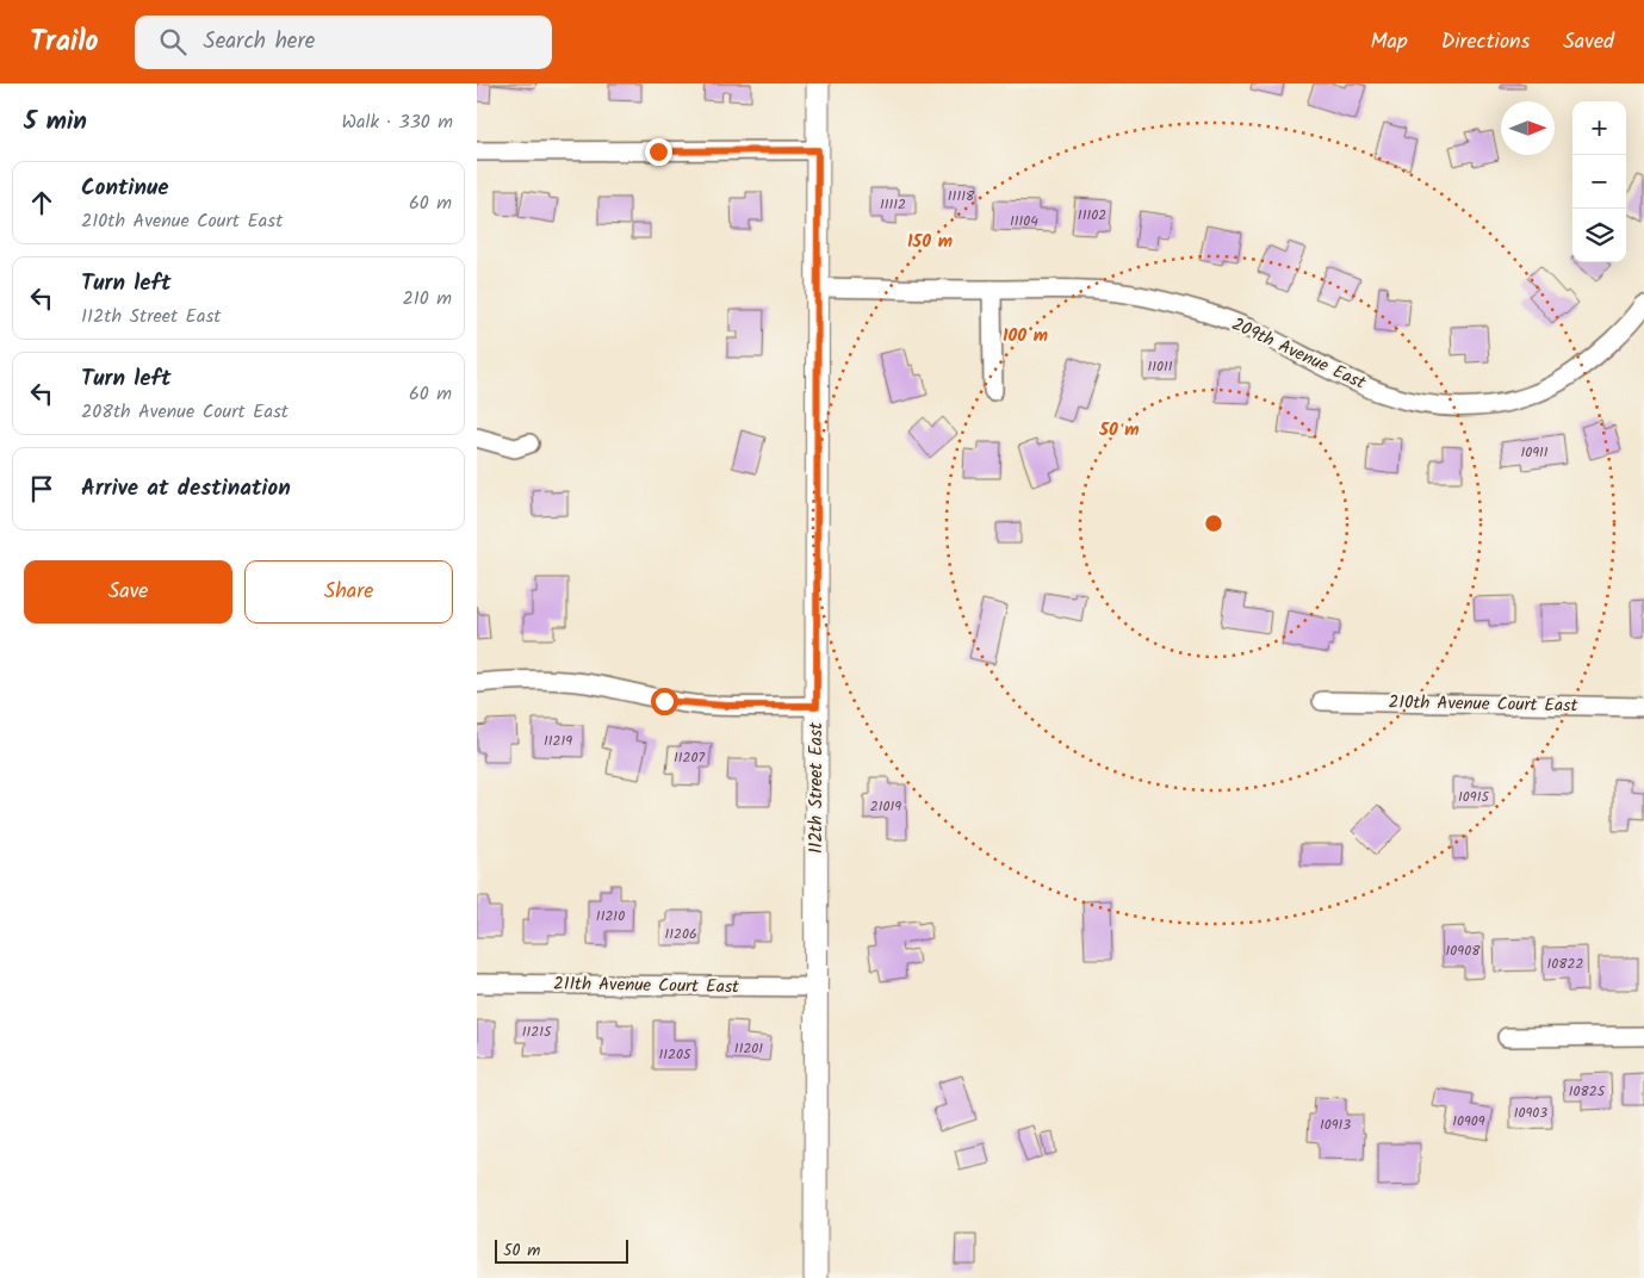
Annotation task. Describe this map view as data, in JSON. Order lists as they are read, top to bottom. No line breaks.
{"streets":{"street":["209th Avenue East","210th Avenue Court East","112th Street East","211th Avenue Court East"]},"crossings":[["209th Avenue East","112th Street East"],["112th Street East","211th Avenue Court East"]],"house_numbers":["11118","11112","11102","11104","11011","10911","11219","11207","10915","21019","11210","11206","10908","10822","11215","11201","11205","10825","10903","10909","10913"],"scale_bar":"50 m","north":"right","page":{"header":"Trailo","search":"Search here","nav":["Map","Directions","Saved"],"heading":["5 min","Walk · 330 m"],"map_buttons":["+","−"],"list":[["Continue","210th Avenue Court East","60 m"],["Turn left","112th Street East","210 m"],["Turn left","208th Avenue Court East","60 m"],"Arrive at destination"],"buttons":["Save","Share"],"scale":"50 m"},"rings":["150 m","100 m","50 m"]}
